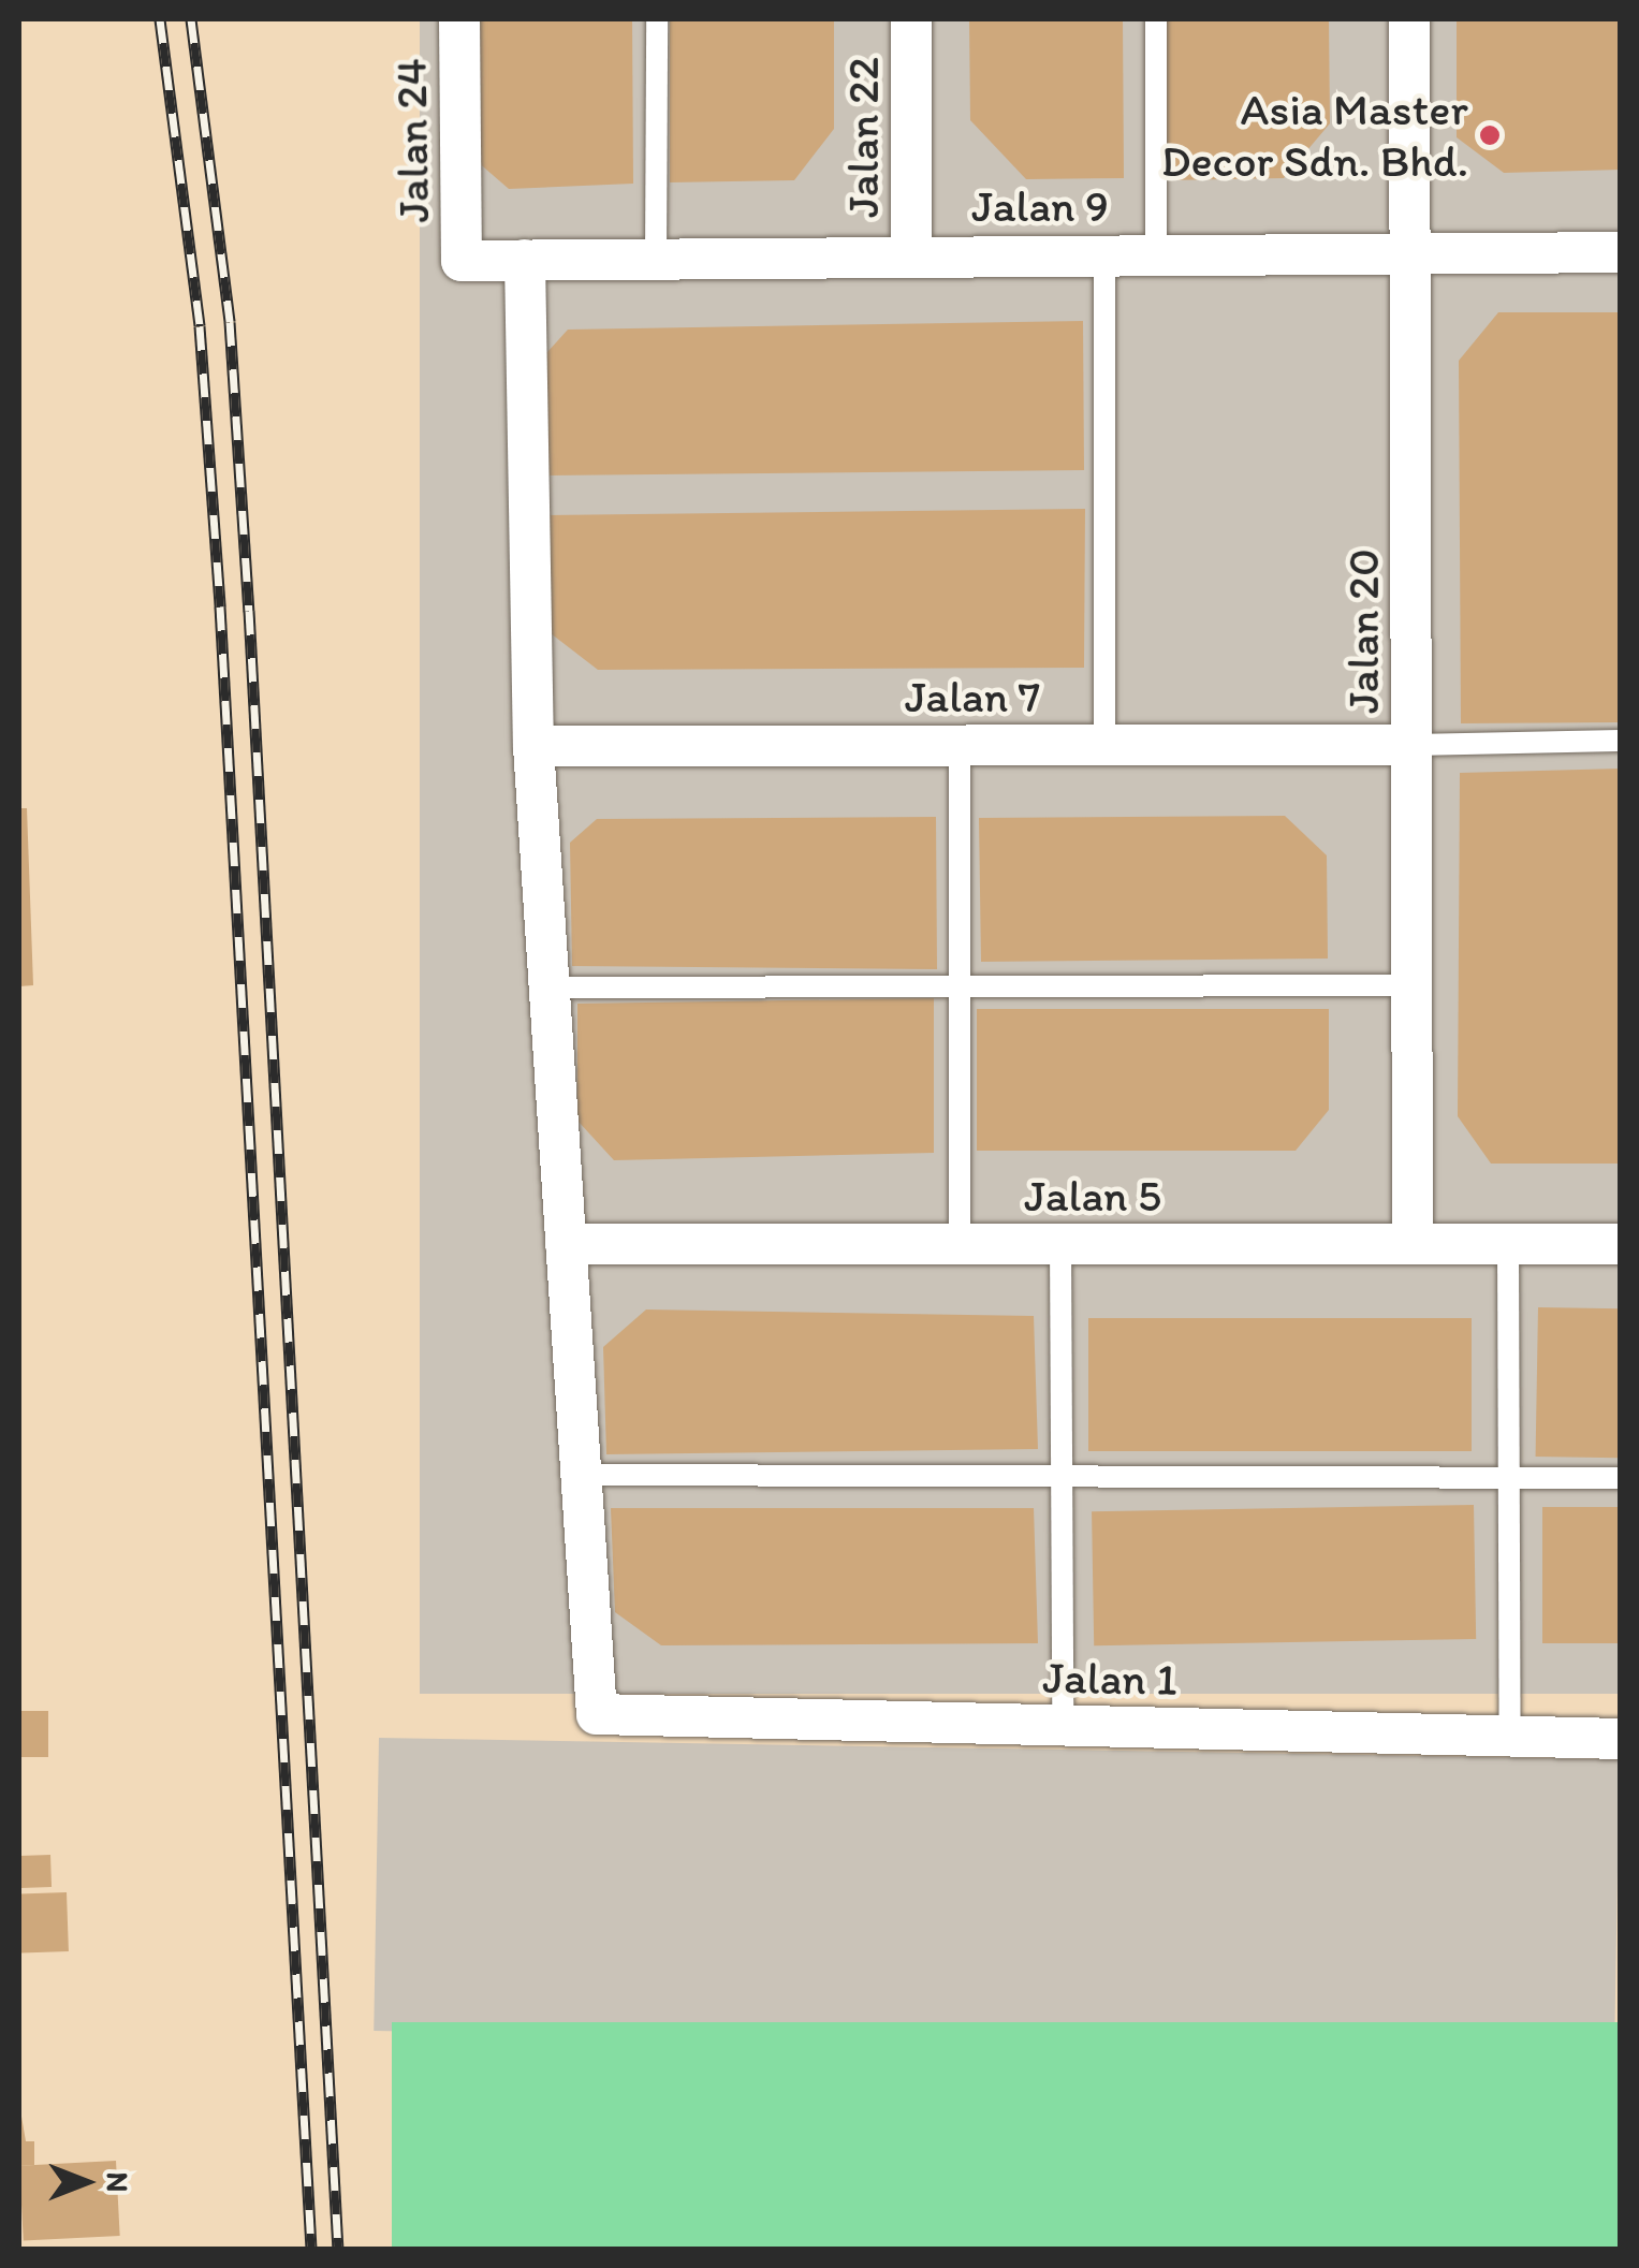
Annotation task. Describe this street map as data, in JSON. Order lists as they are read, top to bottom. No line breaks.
{"streets":{"street":["Jalan 22","Jalan 24","Jalan 9","Jalan 20","Jalan 7","Jalan 5","Jalan 1"]},"crossings":[["Jalan 22","Jalan 9"],["Jalan 24","Jalan 9"],["Jalan 9","Jalan 20"],["Jalan 20","Jalan 7"],["Jalan 20","Jalan 5"]],"places":["Asia Master Decor Sdn. Bhd."],"north":"right"}
